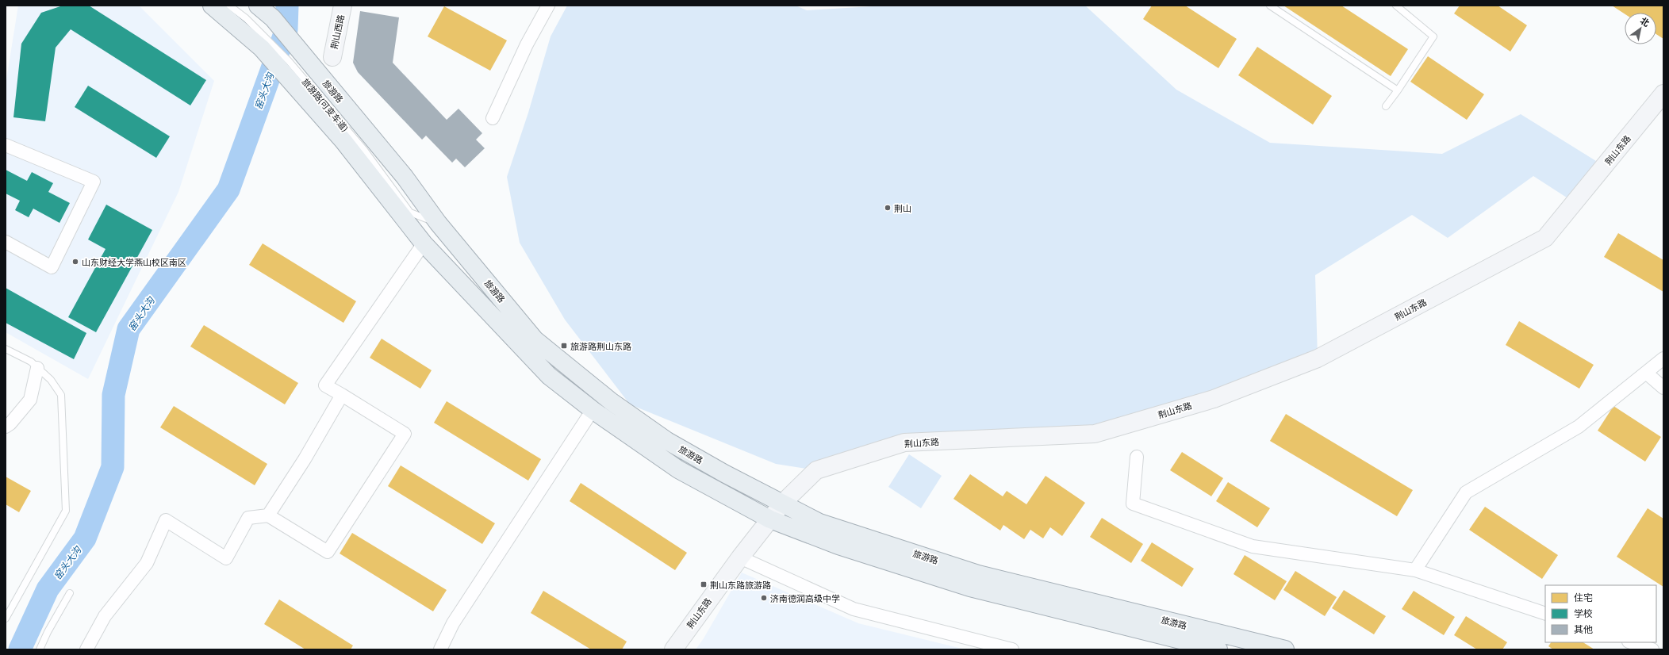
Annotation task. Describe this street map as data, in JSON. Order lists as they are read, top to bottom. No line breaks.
{"streets":{"main road":["旅游路"],"street":["荆山西路","荆山东路"],"lane":["旅游路(可变车道)"]},"crossings":[["旅游路","旅游路(可变车道)"],["旅游路","荆山东路"]],"water":["窑头大沟"],"places":{"other":["荆山","山东财经大学燕山校区南区","济南德润高级中学"],"transit":["旅游路荆山东路","荆山东路旅游路"]},"legend":["住宅","学校","其他"],"north":"top right"}
